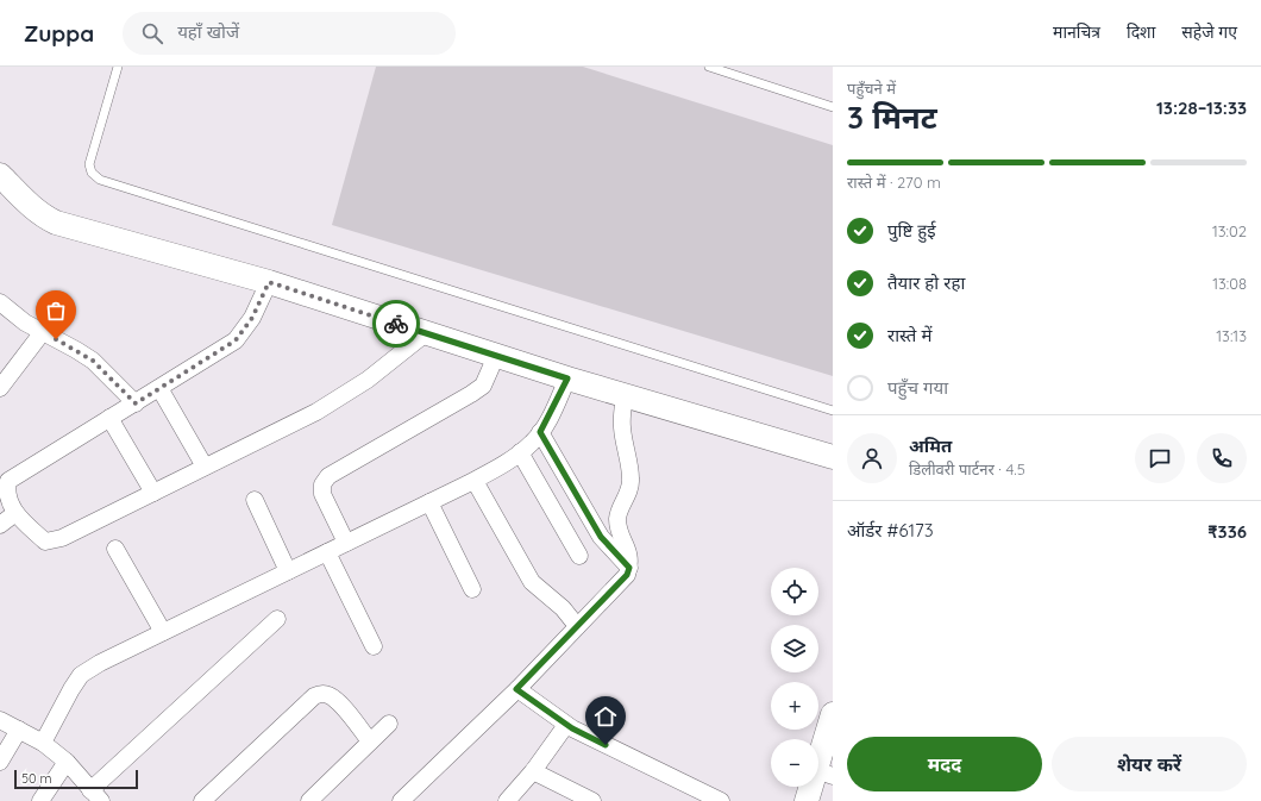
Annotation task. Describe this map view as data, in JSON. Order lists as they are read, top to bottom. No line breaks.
{"scale_bar":"50 m","page":{"header":"Zuppa","search":"यहाँ खोजें","nav":["मानचित्र","दिशा","सहेजे गए"],"heading":["3 मिनट","पहुँचने में","13:28–13:33"],"panel":["अमित","डिलीवरी पार्टनर · 4.5","ऑर्डर #6173","₹336"],"bar":"रास्ते में · 270 m","list":[["पुष्टि हुई","13:02"],["तैयार हो रहा","13:08"],["रास्ते में","13:13"],"पहुँच गया"],"map_buttons":["+","−"],"buttons":["मदद","शेयर करें"],"scale":"50 m"}}
